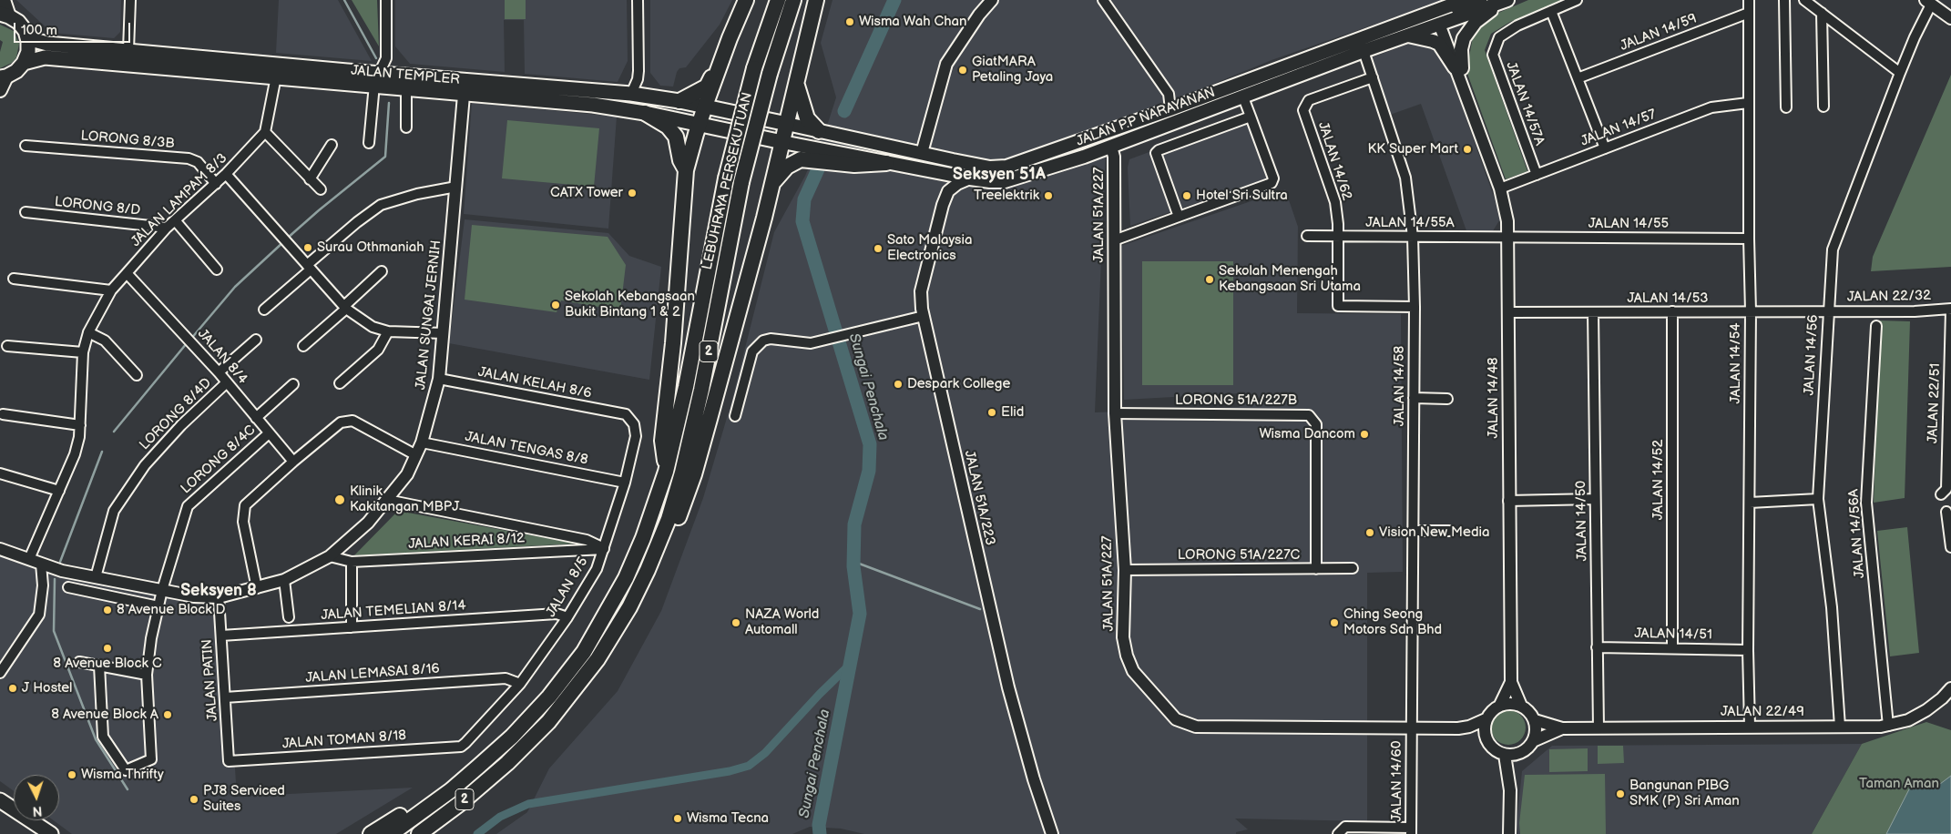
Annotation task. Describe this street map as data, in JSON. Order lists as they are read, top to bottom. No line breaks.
{"streets":{"highway":["LEBUHRAYA PERSEKUTUAN","2"],"main road":["JALAN TEMPLER","JALAN P.P NARAYANAN"],"street":["JALAN 14/59","JALAN 14/57A","JALAN 14/57","LORONG 8/3B","JALAN 14/62","JALAN LAMPAM 8/3","LORONG 8/D","JALAN 51A/227","JALAN 14/55A","JALAN 14/55","JALAN 22/32","JALAN 14/53","JALAN SUNGAI JERNIH","JALAN 14/56","JALAN 8/4","JALAN 14/54","JALAN KELAH 8/6","JALAN 14/58","JALAN 14/48","LORONG 51A/227B","JALAN 22/51","LORONG 8/4D","JALAN TENGAS 8/8","LORONG 8/4C","JALAN 14/52","JALAN 51A/223","JALAN 14/50","JALAN 14/56A","JALAN KERAI 8/12","LORONG 51A/227C","JALAN 8/5","JALAN TEMELIAN 8/14","JALAN 14/51","JALAN LEMASAI 8/16","JALAN PATIN","JALAN 22/49","JALAN TOMAN 8/18","JALAN 14/60"]},"crossings":[["JALAN 14/59","JALAN 14/54"],["JALAN TEMPLER","JALAN P.P NARAYANAN"],["JALAN TEMPLER","JALAN SUNGAI JERNIH"],["JALAN 14/57A","JALAN 14/57"],["JALAN P.P NARAYANAN","JALAN 51A/227"],["JALAN P.P NARAYANAN","JALAN 14/58"],["JALAN P.P NARAYANAN","JALAN 14/48"],["JALAN P.P NARAYANAN","JALAN 51A/223"],["JALAN 14/57","JALAN 14/54"],["JALAN 14/57","JALAN 14/48"],["LORONG 8/3B","JALAN LAMPAM 8/3"],["JALAN 14/62","JALAN 14/55A"],["JALAN 14/62","JALAN 14/58"],["JALAN LAMPAM 8/3","LORONG 8/D"],["JALAN LAMPAM 8/3","JALAN SUNGAI JERNIH"],["JALAN LAMPAM 8/3","JALAN 8/4"],["JALAN 51A/227","JALAN 14/58"],["JALAN 51A/227","JALAN 14/48"],["JALAN 51A/227","LORONG 51A/227B"],["JALAN 51A/227","LORONG 51A/227C"],["JALAN 51A/227","JALAN 22/49"],["JALAN 51A/227","JALAN 14/60"],["JALAN 14/55A","JALAN 14/55"],["JALAN 14/55A","JALAN 14/58"],["JALAN 14/55A","JALAN 14/48"],["JALAN 14/55","JALAN 14/54"],["JALAN 14/55","JALAN 14/48"],["JALAN 22/32","JALAN 14/53"],["JALAN 22/32","JALAN 14/56"],["JALAN 22/32","JALAN 22/51"],["JALAN 14/53","JALAN 14/56"],["JALAN 14/53","JALAN 14/54"],["JALAN 14/53","JALAN 14/48"],["JALAN 14/53","JALAN 14/52"],["JALAN 14/53","JALAN 14/50"],["JALAN SUNGAI JERNIH","JALAN KELAH 8/6"],["JALAN SUNGAI JERNIH","LORONG 8/4D"],["JALAN SUNGAI JERNIH","JALAN TENGAS 8/8"],["JALAN SUNGAI JERNIH","LORONG 8/4C"],["JALAN SUNGAI JERNIH","JALAN KERAI 8/12"],["JALAN SUNGAI JERNIH","JALAN PATIN"],["JALAN 14/56","JALAN 22/49"],["JALAN 8/4","LORONG 8/4D"],["JALAN 8/4","LORONG 8/4C"],["JALAN 14/54","JALAN 14/51"],["JALAN 14/54","JALAN 22/49"],["JALAN KELAH 8/6","JALAN 8/5"],["JALAN 14/58","JALAN 14/60"],["JALAN 14/48","JALAN 22/49"],["LORONG 51A/227B","LORONG 51A/227C"],["JALAN TENGAS 8/8","JALAN 8/5"],["JALAN 14/52","JALAN 14/51"],["JALAN 14/50","JALAN 14/51"],["JALAN 14/50","JALAN 22/49"],["JALAN 14/56A","JALAN 22/49"],["JALAN KERAI 8/12","JALAN 8/5"],["JALAN 8/5","JALAN TEMELIAN 8/14"],["JALAN 8/5","JALAN LEMASAI 8/16"],["JALAN 8/5","JALAN TOMAN 8/18"],["JALAN TEMELIAN 8/14","JALAN PATIN"],["JALAN LEMASAI 8/16","JALAN PATIN"],["JALAN PATIN","JALAN TOMAN 8/18"]],"districts":["Seksyen 51A","Seksyen 8"],"water":["Sungai Penchala"],"parks":["Taman Aman"],"places":["Wisma Wah Chan","GiatMARA Petaling Jaya","KK Super Mart","CATX Tower","Treelektrik","Hotel Sri Sultra","Surau Othmaniah","Sato Malaysia Electronics","Sekolah Menengah Kebangsaan Sri Utama","Sekolah Kebangsaan Bukit Bintang 1 & 2","Despark College","Elid","Wisma Dancom","Klinik Kakitangan MBPJ","Vision New Media","8 Avenue Block D","NAZA World Automall","Ching Seong Motors Sdn Bhd","8 Avenue Block C","J Hostel","8 Avenue Block A","Wisma Thrifty","Bangunan PIBG SMK (P) Sri Aman","PJ8 Serviced Suites","Wisma Tecna"],"scale_bar":"100 m","north":"bottom"}
